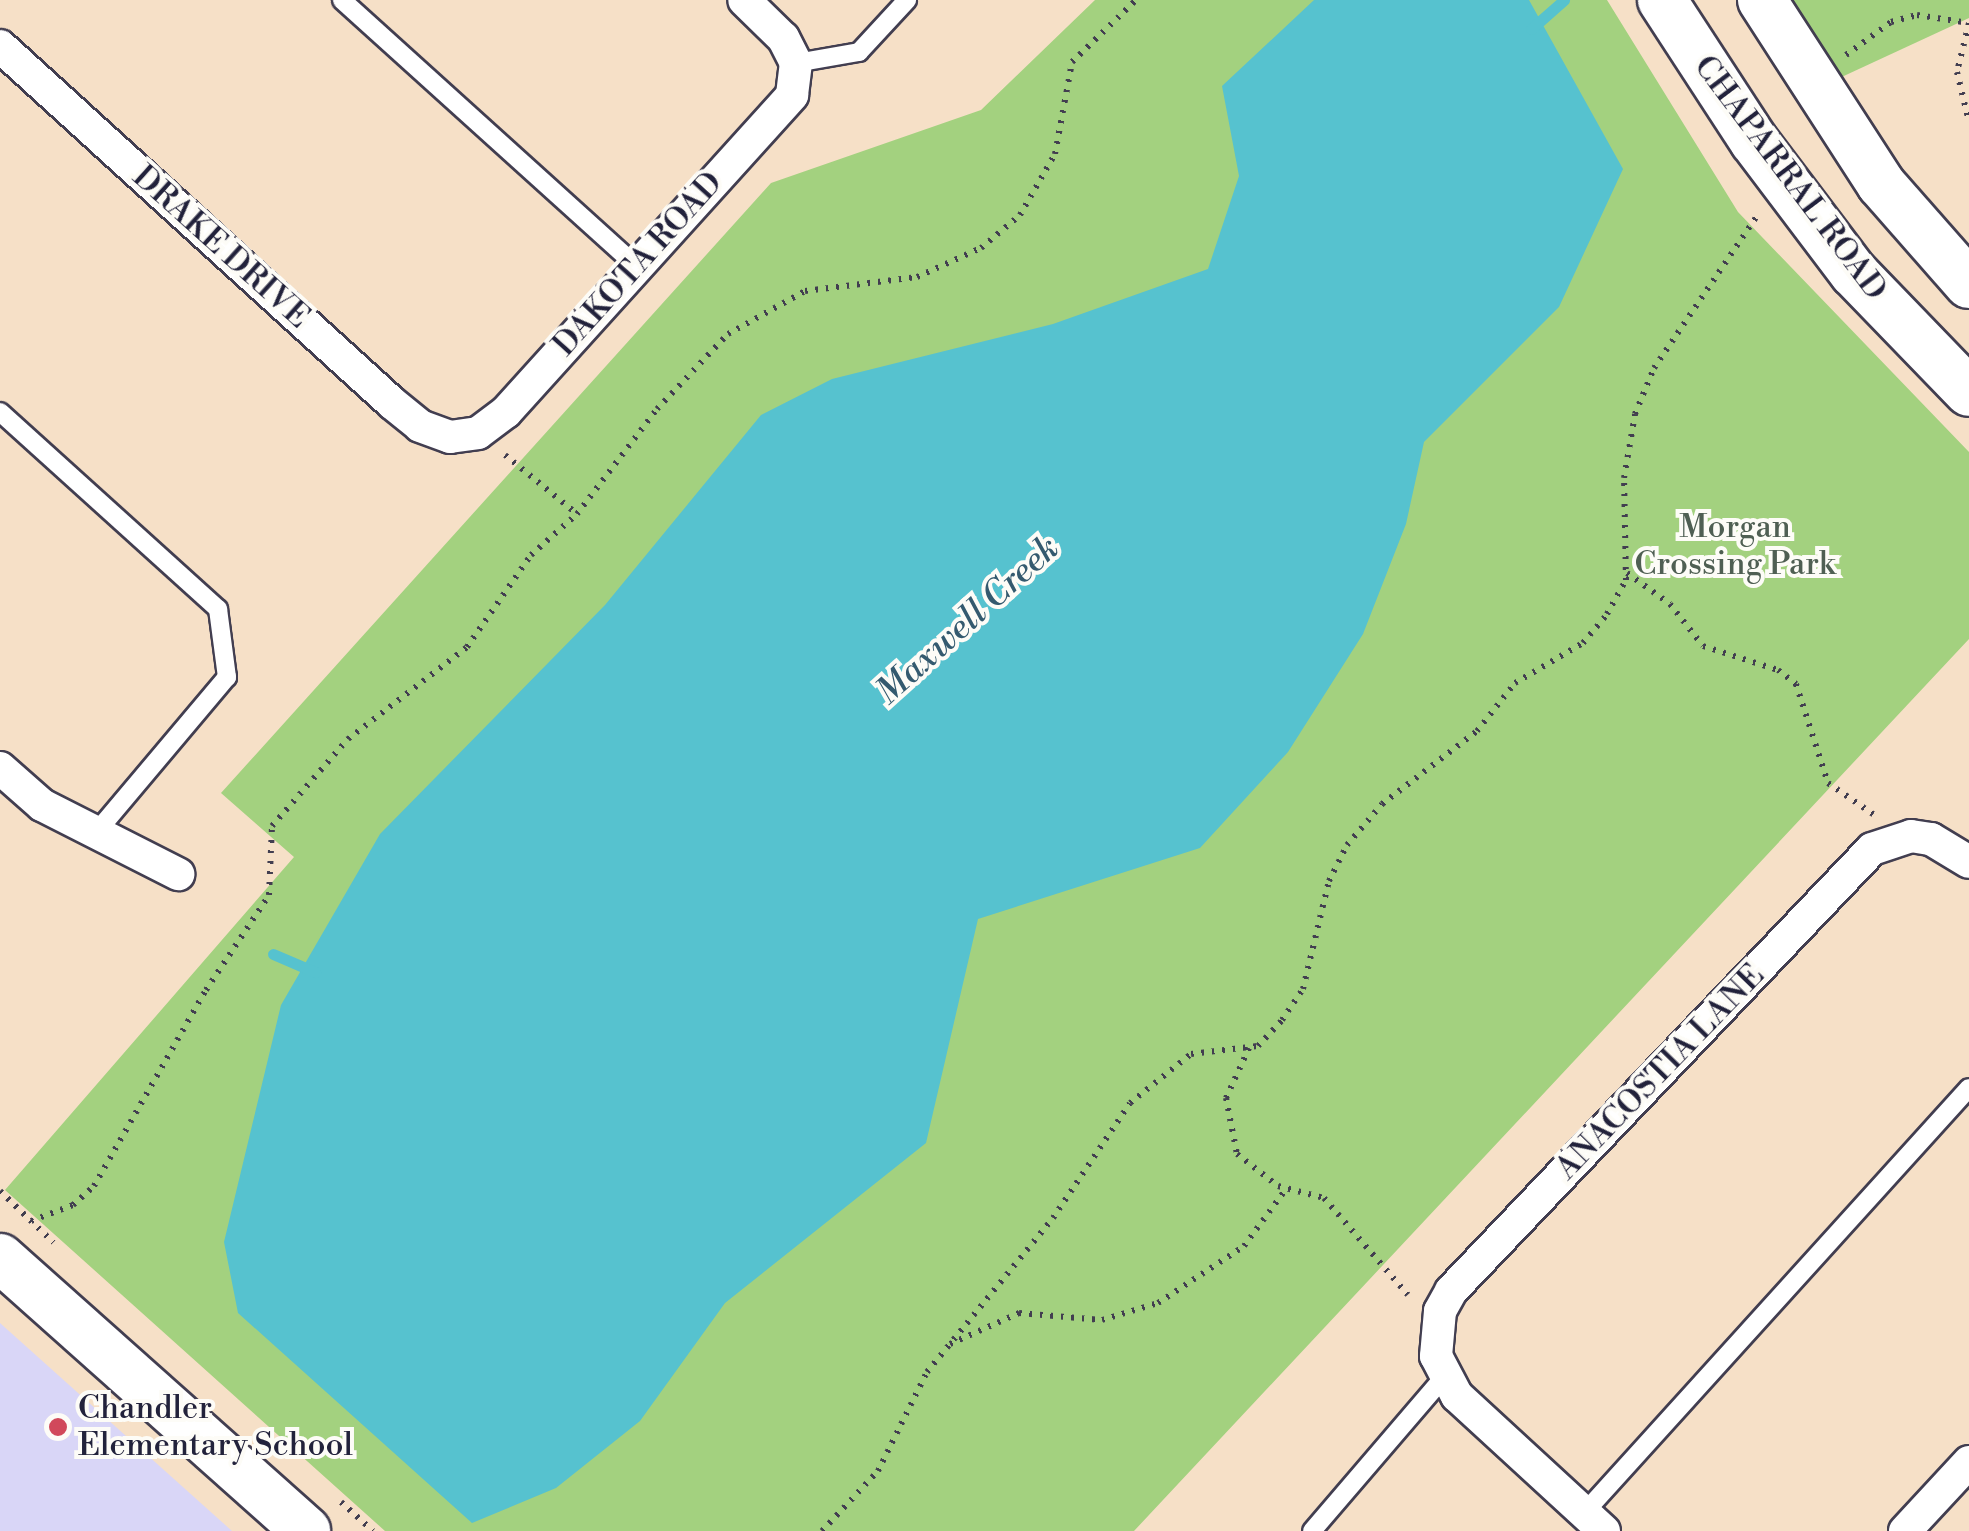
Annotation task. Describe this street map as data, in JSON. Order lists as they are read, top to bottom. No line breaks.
{"streets":{"main road":["CHAPARRAL ROAD"],"street":["DRAKE DRIVE","DAKOTA ROAD","ANACOSTIA LANE"]},"crossings":[["DRAKE DRIVE","DAKOTA ROAD"]],"water":["Maxwell Creek"],"parks":["Morgan Crossing Park"],"places":["Chandler Elementary School"]}
